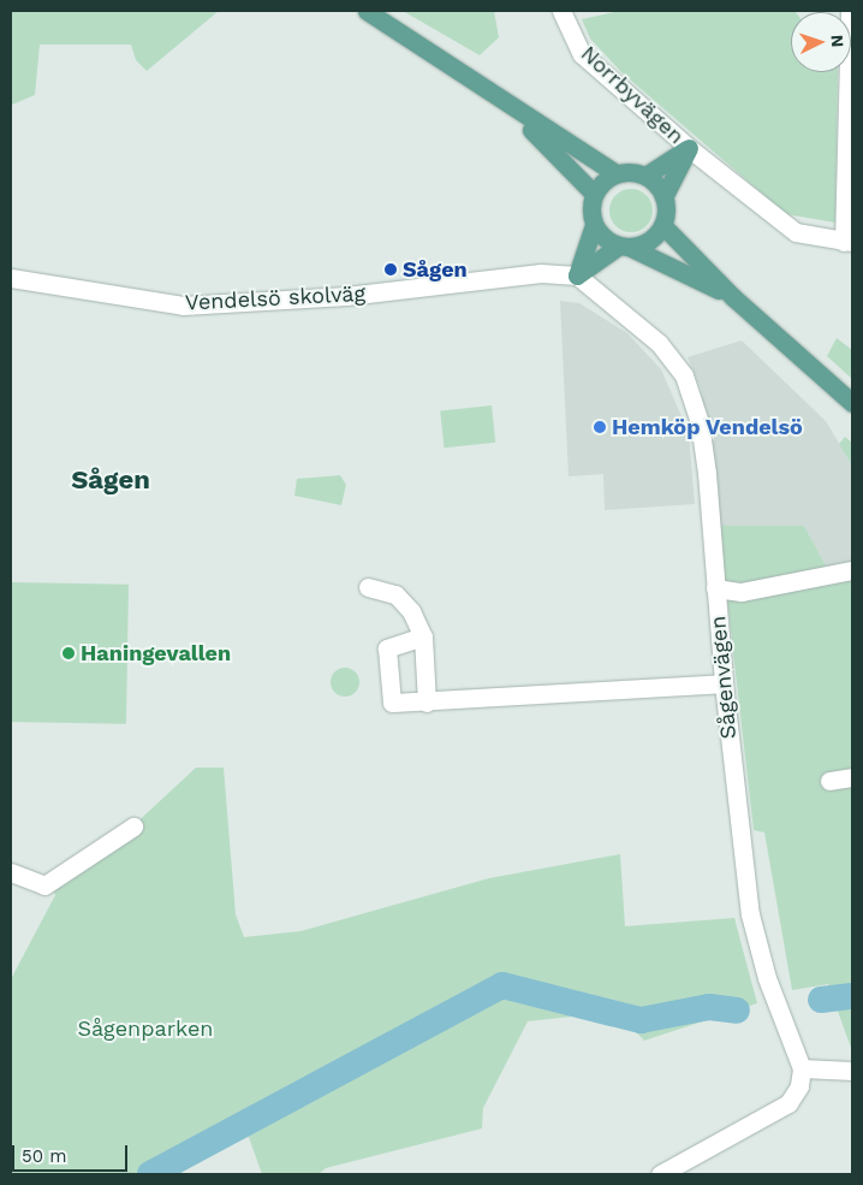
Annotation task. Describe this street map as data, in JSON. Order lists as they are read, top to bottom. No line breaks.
{"streets":{"street":["Norrbyvägen","Vendelsö skolväg","Sågenvägen"]},"crossings":[["Vendelsö skolväg","Sågenvägen"]],"districts":["Sågen"],"parks":["Sågenparken"],"places":["Sågen","Hemköp Vendelsö","Haningevallen"],"scale_bar":"50 m","north":"right"}
